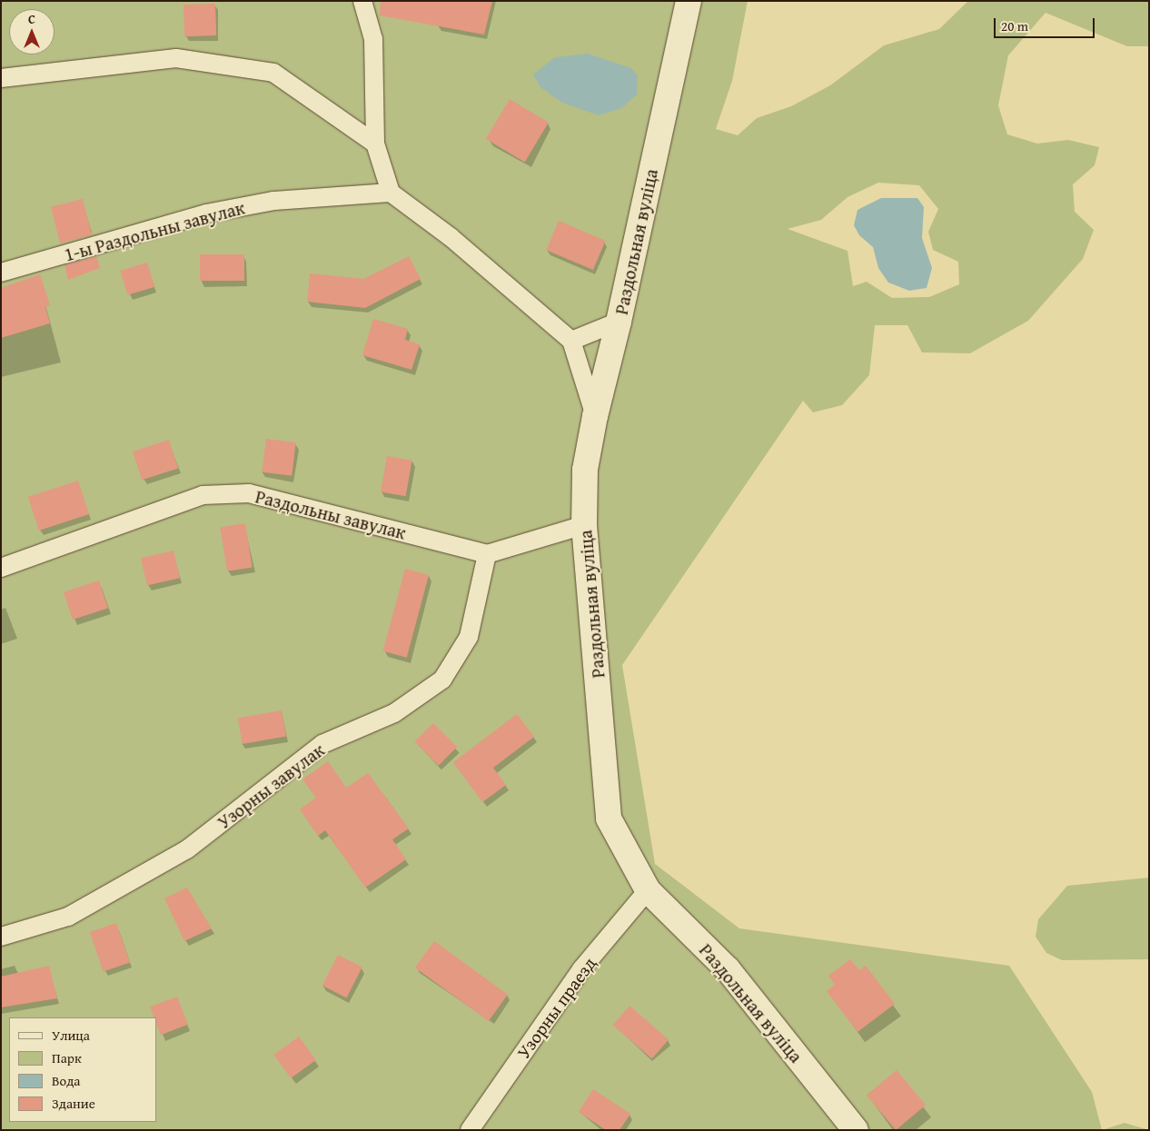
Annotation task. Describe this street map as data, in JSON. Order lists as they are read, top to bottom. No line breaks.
{"streets":{"street":["Раздольная вуліца"],"lane":["1-ы Раздольны завулак","Раздольны завулак","Узорны завулак","Узорны праезд"]},"crossings":[["Раздольная вуліца","Узорны праезд"],["Раздольны завулак","Узорны завулак"]],"legend":["Улица","Парк","Вода","Здание"],"scale_bar":"20 m","north":"top"}
